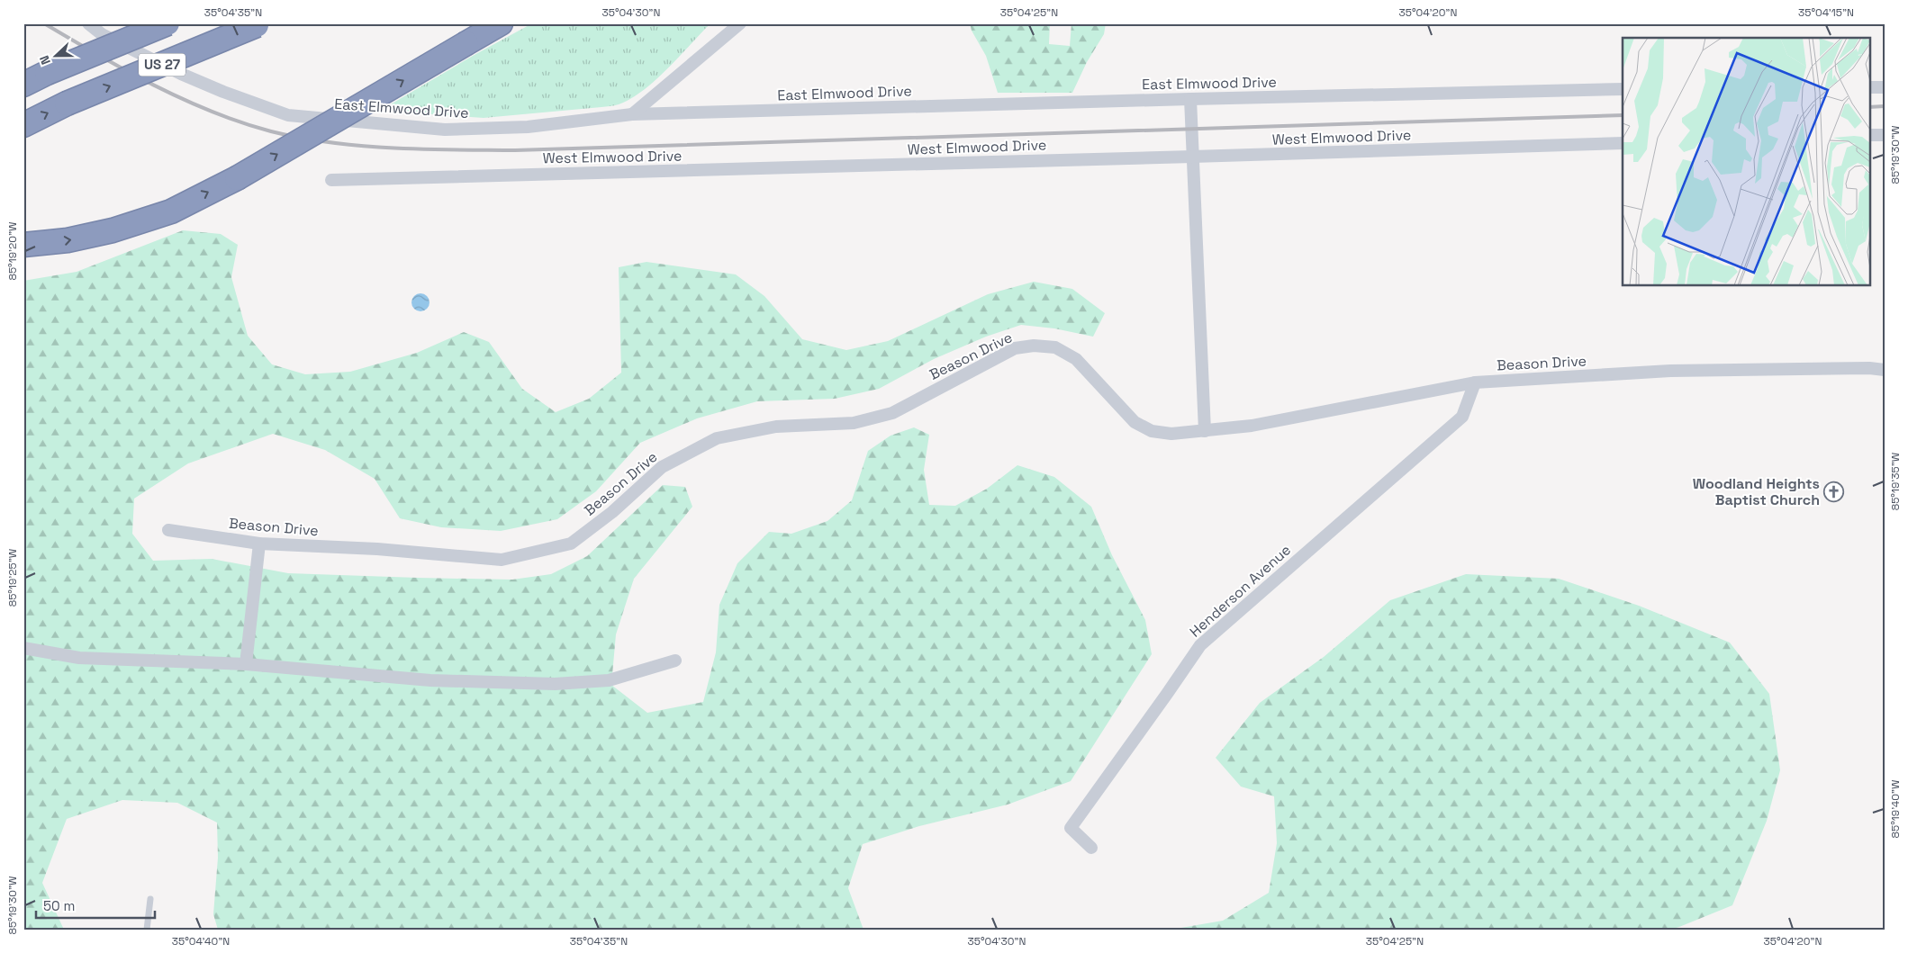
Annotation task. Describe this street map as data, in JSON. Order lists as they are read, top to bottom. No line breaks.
{"streets":{"highway":["US 27"],"street":["East Elmwood Drive","West Elmwood Drive","Beason Drive","Henderson Avenue"]},"crossings":[["Beason Drive","Henderson Avenue"]],"places":{"church":["Woodland Heights Baptist Church"]},"scale_bar":"50 m","north":"left","coordinates":["35°04'35\"N","35°04'30\"N","35°04'25\"N","35°04'20\"N","35°04'15\"N","85°19'30\"W","85°19'20\"W","85°19'35\"W","85°19'25\"W","85°19'40\"W","35°04'40\"N"]}
